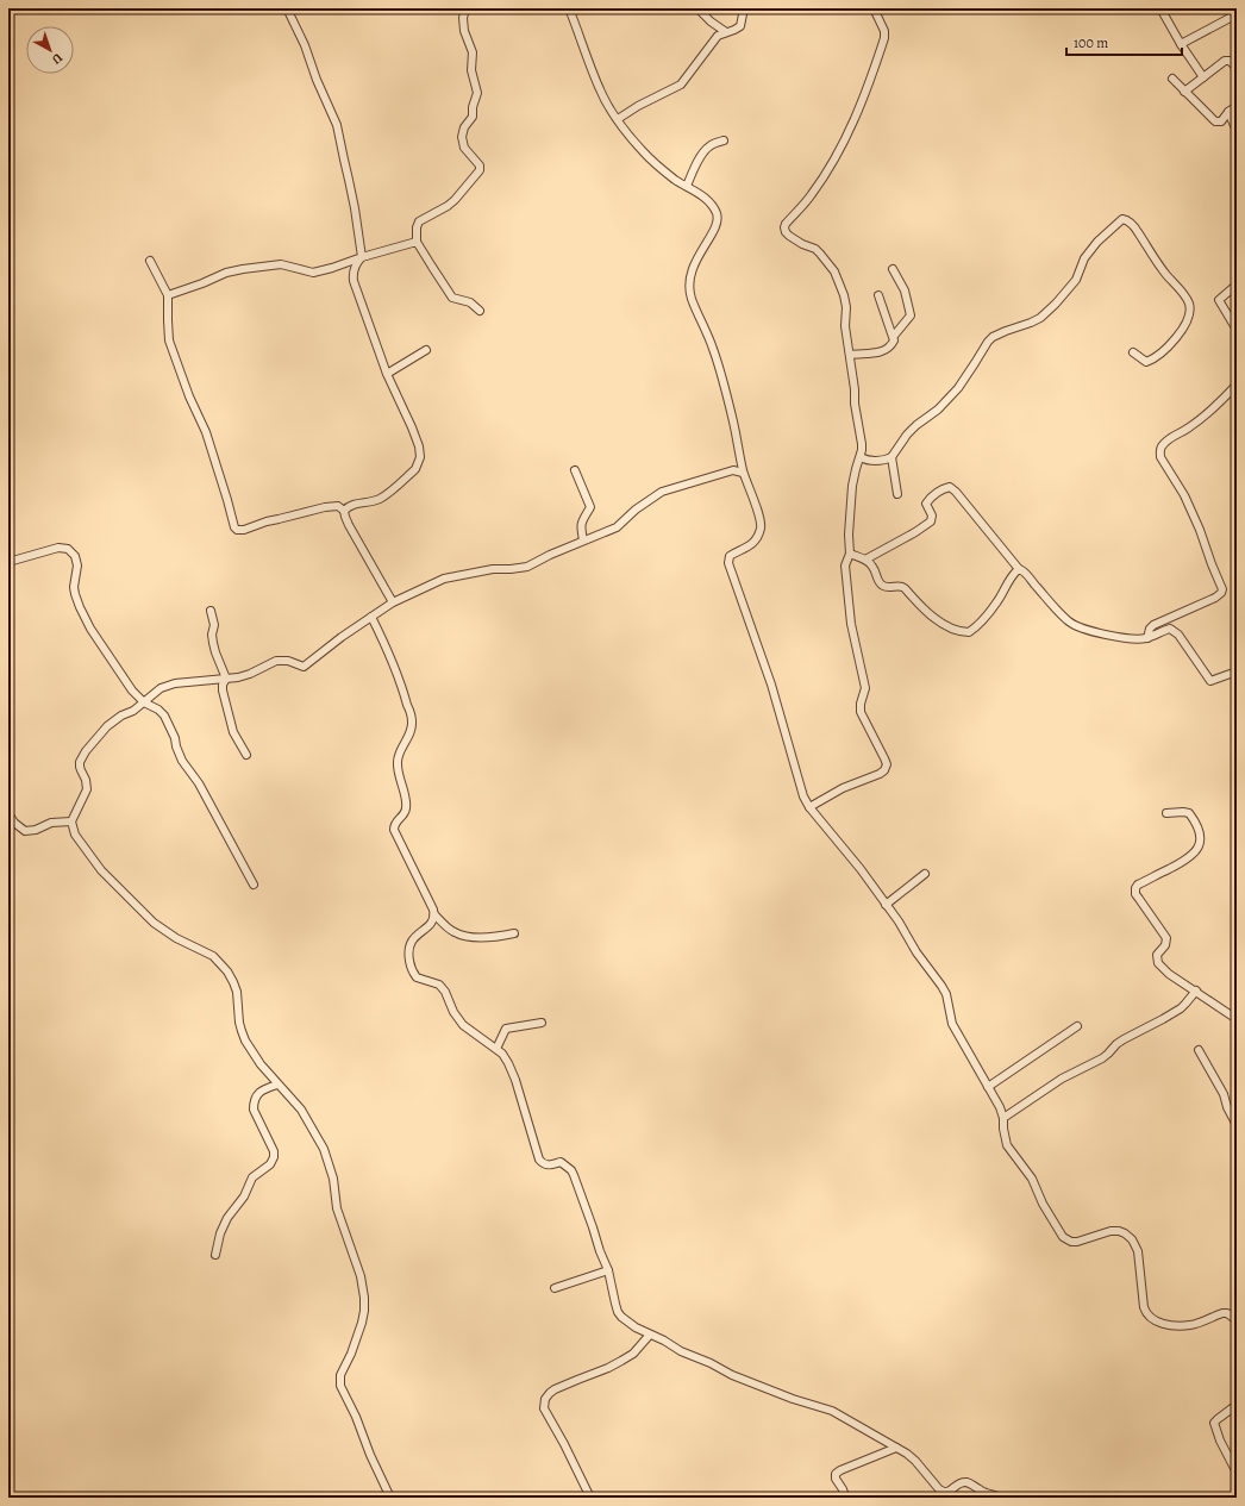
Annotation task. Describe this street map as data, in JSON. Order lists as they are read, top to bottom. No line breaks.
{"scale_bar":"100 m","north":"bottom right"}
